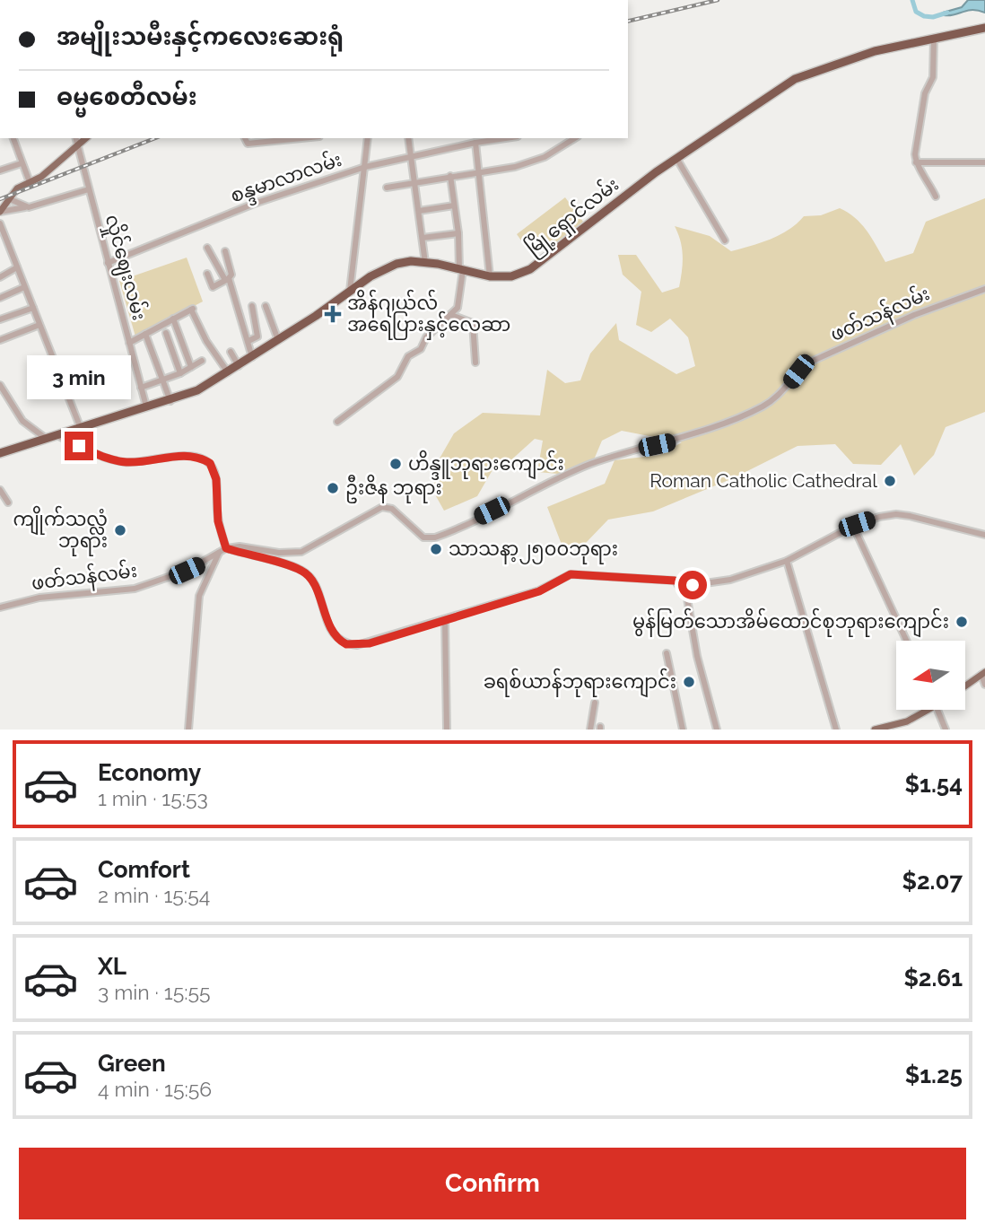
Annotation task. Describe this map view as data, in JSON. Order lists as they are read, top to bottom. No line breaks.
{"streets":{"highway":["မြို့ရှောင်လမ်း"],"street":["စန္ဒမာလာလမ်း","လှိုင်ဈေးလမ်း","ဖတ်သန်လမ်း"]},"crossings":[["စန္ဒမာလာလမ်း","လှိုင်ဈေးလမ်း"],["မြို့ရှောင်လမ်း","လှိုင်ဈေးလမ်း"]],"places":{"health":["အိန်ဂျယ်လ် အရေပြားနှင့်လေဆာ"],"other":["ဟိန္ဒူဘုရားကျောင်း","Roman Catholic Cathedral","ဦးဇိန ဘုရား","ကျိုက်သလ္လံ ဘုရား","သာသနာ့၂၅၀၀ဘုရား","မွန်မြတ်သောအိမ်ထောင်စုဘုရားကျောင်း","ခရစ်ယာန်ဘုရားကျောင်း"]},"north":"left","page":{"banner":["အမျိုးသမီးနှင့်ကလေးဆေးရုံ","ဓမ္မစေတီလမ်း"],"bubble":"3 min","list":[{"name":"Economy","note":"1 min · 15:53","value":"$1.54"},{"name":"Comfort","note":"2 min · 15:54","value":"$2.07"},{"name":"XL","note":"3 min · 15:55","value":"$2.61"},{"name":"Green","note":"4 min · 15:56","value":"$1.25"}],"buttons":"Confirm"}}
